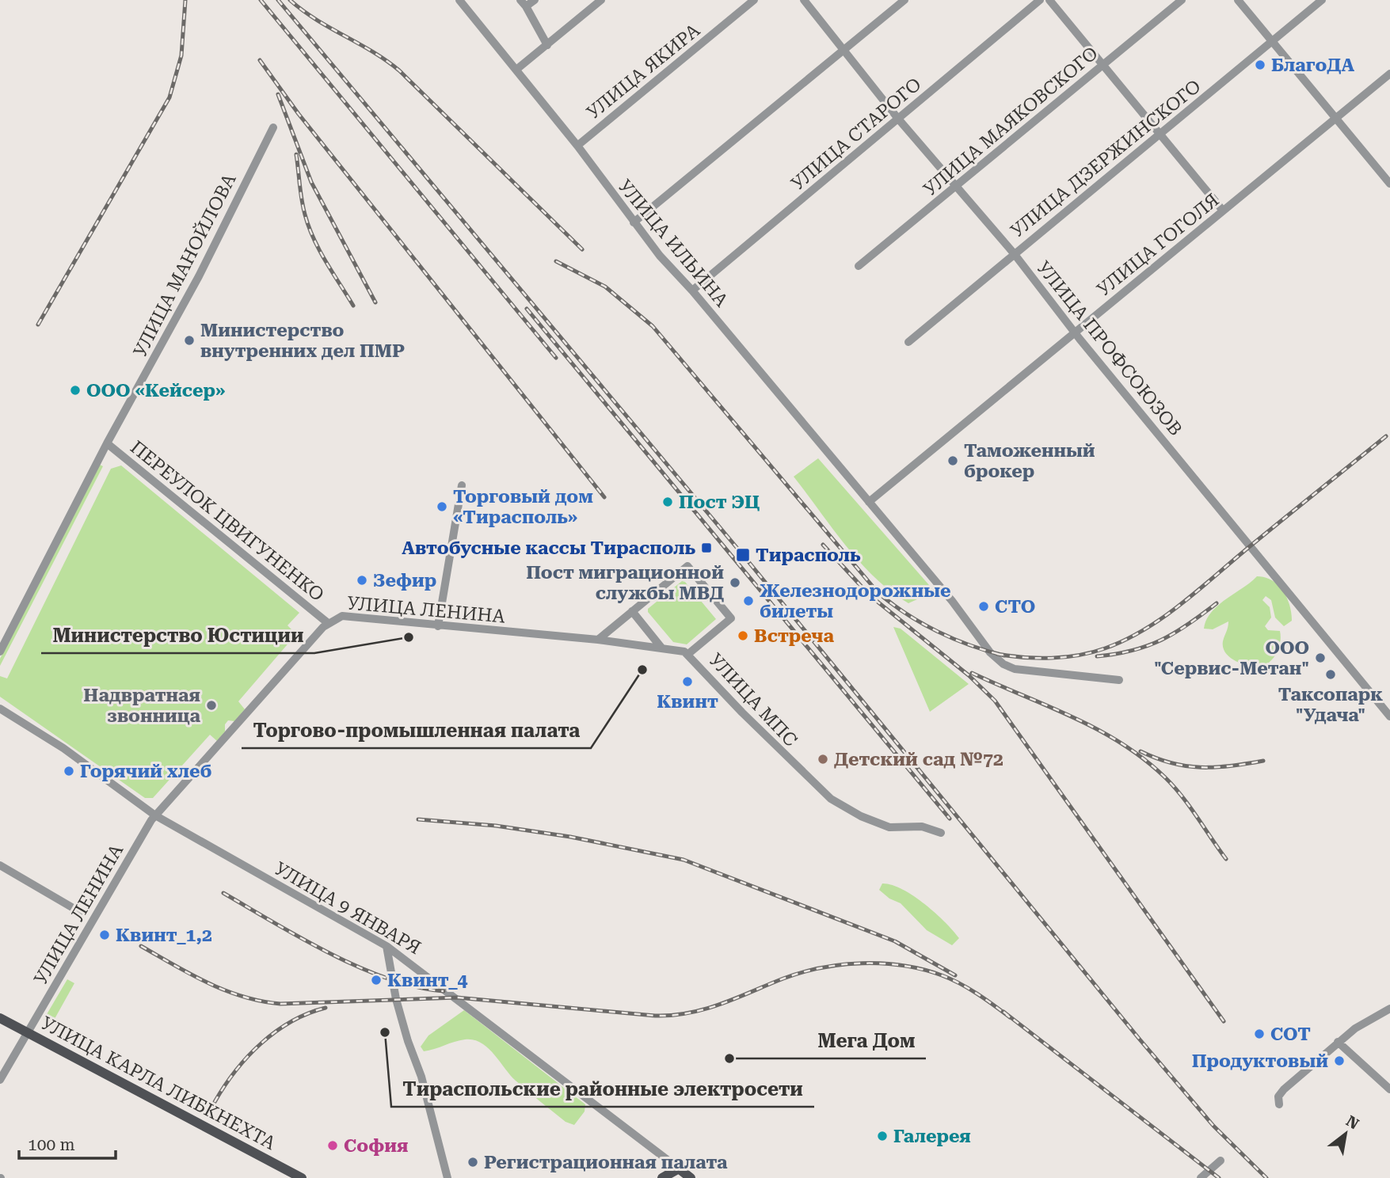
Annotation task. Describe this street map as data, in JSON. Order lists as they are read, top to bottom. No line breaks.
{"streets":{"main road":["УЛИЦА 9 ЯНВАРЯ","УЛИЦА КАРЛА ЛИБКНЕХТА"],"street":["УЛИЦА ЯКИРА","УЛИЦА МАЯКОВСКОГО","УЛИЦА СТАРОГО","УЛИЦА ДЗЕРЖИНСКОГО","УЛИЦА ИЛЬИНА","УЛИЦА ГОГОЛЯ","УЛИЦА МАНОЙЛОВА","УЛИЦА ПРОФСОЮЗОВ","ПЕРЕУЛОК ЦВИГУНЕНКО","УЛИЦА ЛЕНИНА","УЛИЦА МПС"]},"crossings":[["УЛИЦА ЯКИРА","УЛИЦА ИЛЬИНА"],["УЛИЦА МАЯКОВСКОГО","УЛИЦА ПРОФСОЮЗОВ"],["УЛИЦА СТАРОГО","УЛИЦА ИЛЬИНА"],["УЛИЦА СТАРОГО","УЛИЦА ПРОФСОЮЗОВ"],["УЛИЦА ДЗЕРЖИНСКОГО","УЛИЦА ПРОФСОЮЗОВ"],["УЛИЦА ИЛЬИНА","УЛИЦА ГОГОЛЯ"],["УЛИЦА ГОГОЛЯ","УЛИЦА ПРОФСОЮЗОВ"],["УЛИЦА МАНОЙЛОВА","ПЕРЕУЛОК ЦВИГУНЕНКО"],["ПЕРЕУЛОК ЦВИГУНЕНКО","УЛИЦА ЛЕНИНА"],["УЛИЦА ЛЕНИНА","УЛИЦА МПС"],["УЛИЦА ЛЕНИНА","УЛИЦА 9 ЯНВАРЯ"],["УЛИЦА ЛЕНИНА","УЛИЦА КАРЛА ЛИБКНЕХТА"]],"places":{"other":["БлагоДА","Министерство внутренних дел ПМР","ООО «Кейсер»","Таможенный брокер","Пост ЭЦ","Торговый дом «Тирасполь»","Зефир","Пост миграционной службы МВД","Железнодорожные билеты","СТО","Встреча","Министерство Юстиции","ООО \"Сервис-Метан\"","Торгово-промышленная палата","Таксопарк \"Удача\"","Квинт","Надвратная звонница","Детский сад №72","Горячий хлеб","Квинт_1,2","Квинт_4","Тираспольские районные электросети","СОТ","Мега Дом","Продуктовый","Галерея","София","Регистрационная палата"],"transit":["Автобусные кассы Тирасполь","Тирасполь"]},"scale_bar":"100 m","north":"top right"}
